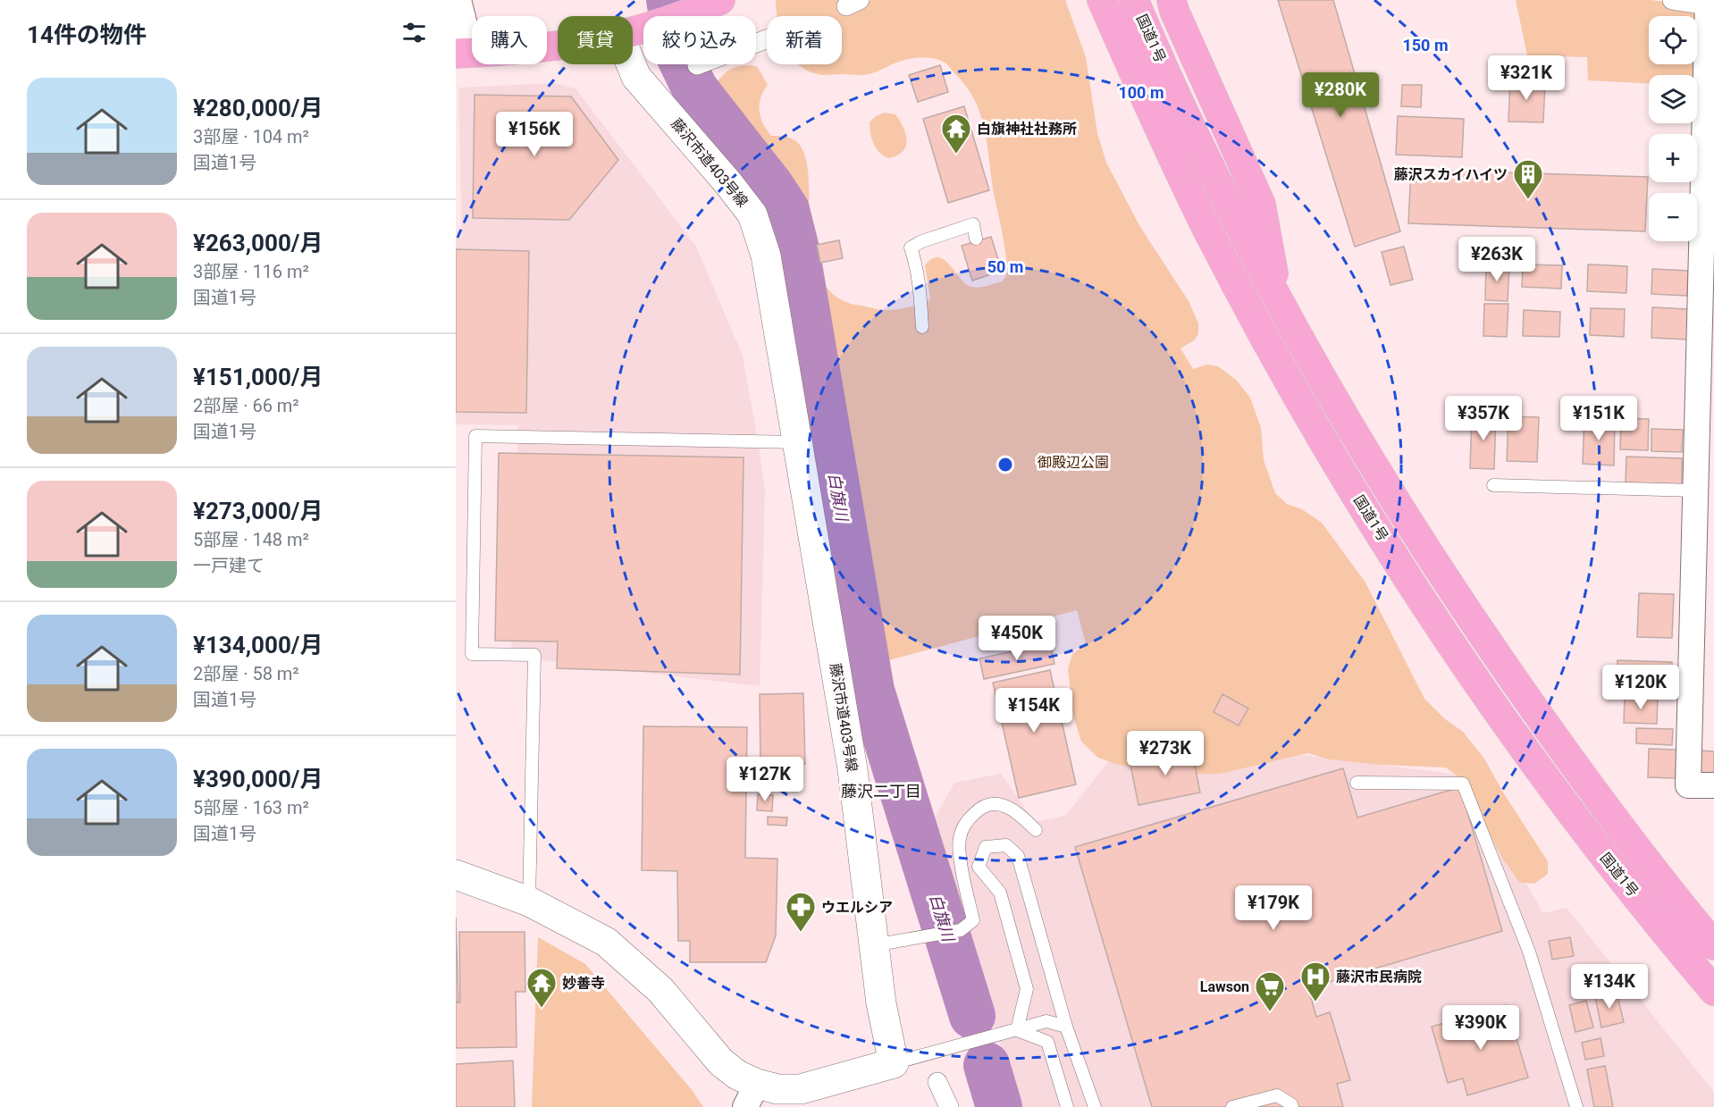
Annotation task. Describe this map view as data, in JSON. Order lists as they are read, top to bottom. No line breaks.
{"streets":{"highway":["国道1号"],"street":["藤沢市道403号線"]},"districts":["藤沢二丁目"],"water":["白旗川"],"parks":["御殿辺公園"],"places":{"temple":["白旗神社社務所","妙善寺"],"building":["藤沢スカイハイツ"],"pharmacy":["ウエルシア"],"hospital":["藤沢市民病院"],"supermarket":["Lawson"]},"page":{"heading":"14件の物件","map_buttons":["+","−"],"chip":["購入","賃貸","絞り込み","新着"],"price":["¥321K","¥280K","¥156K","¥263K","¥357K","¥151K","¥450K","¥120K","¥154K","¥273K","¥127K","¥179K","¥134K","¥390K"],"list":[{"name":"¥280,000/月","note":"3部屋 · 104 m² · 国道1号"},{"name":"¥263,000/月","note":"3部屋 · 116 m² · 国道1号"},{"name":"¥151,000/月","note":"2部屋 · 66 m² · 国道1号"},{"name":"¥273,000/月","note":"5部屋 · 148 m² · 一戸建て"},{"name":"¥134,000/月","note":"2部屋 · 58 m² · 国道1号"},{"name":"¥390,000/月","note":"5部屋 · 163 m² · 国道1号"}]},"rings":["150 m","100 m","50 m"]}
